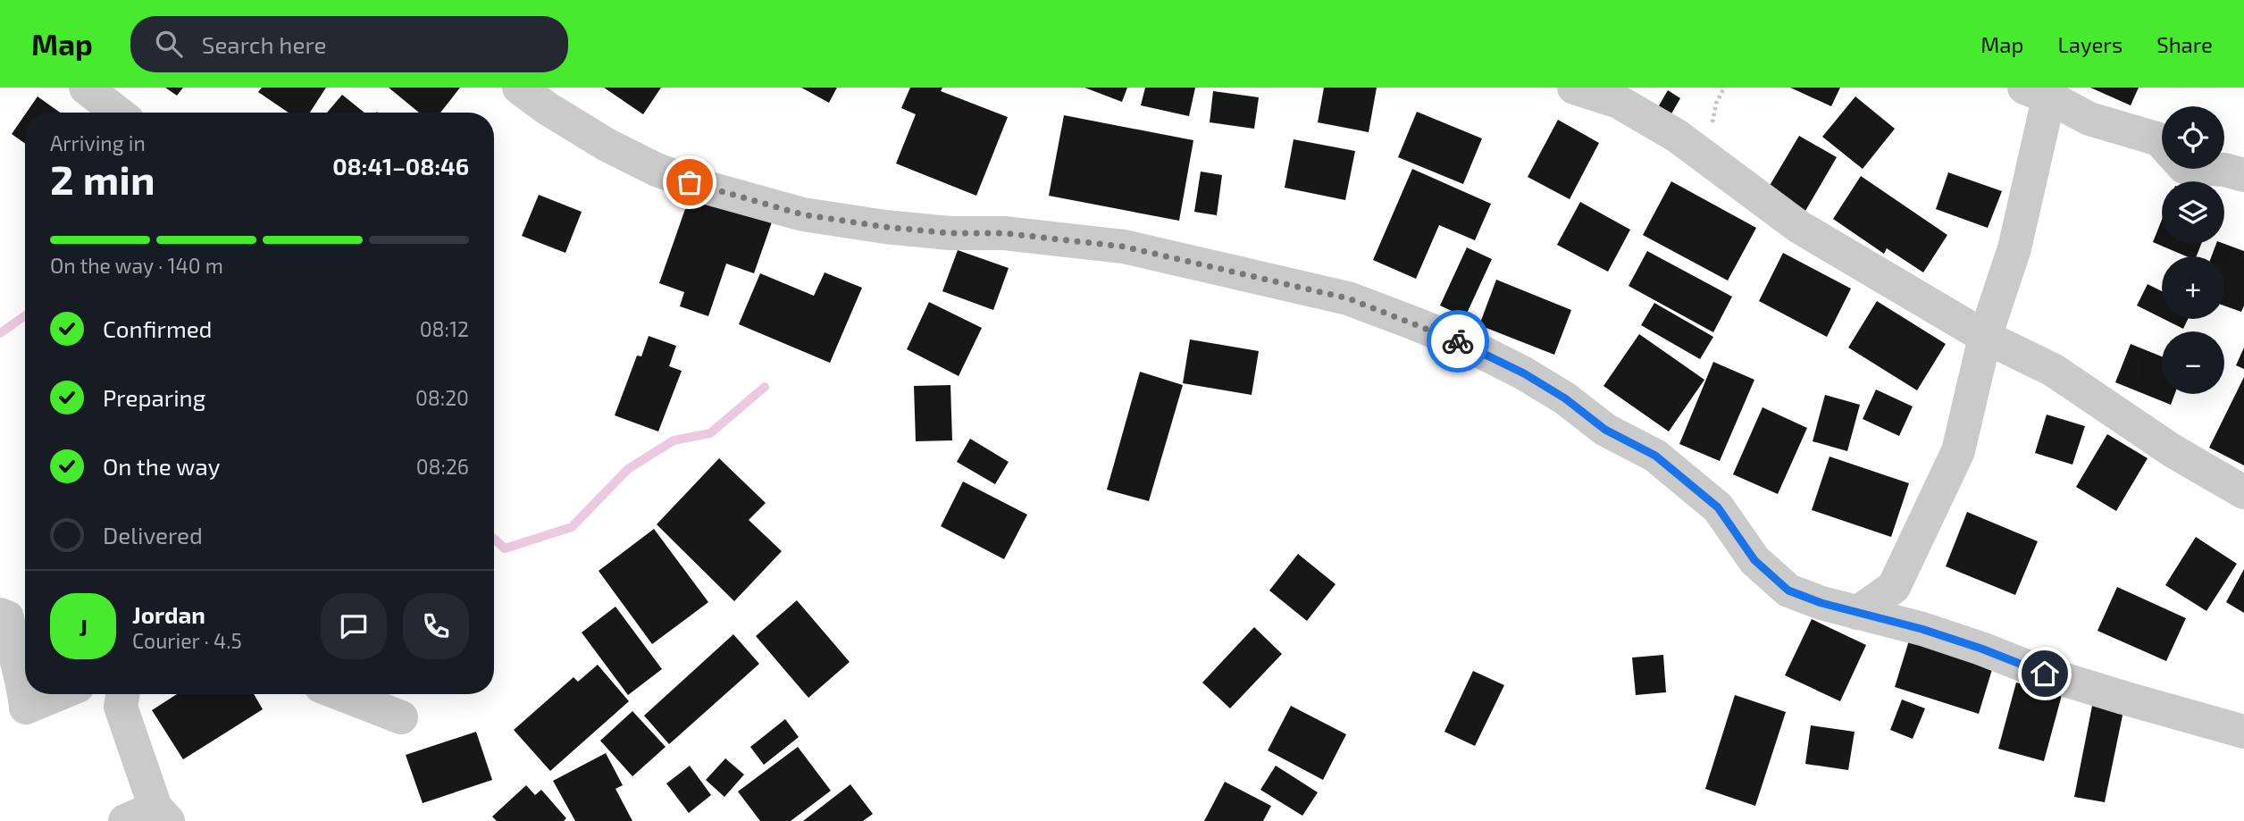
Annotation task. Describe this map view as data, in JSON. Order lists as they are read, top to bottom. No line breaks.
{"page":{"header":"Map","search":"Search here","nav":["Map","Layers","Share"],"map_buttons":["+","−"],"heading":["2 min","Arriving in","08:41–08:46"],"panel":["Jordan","Courier · 4.5"],"bar":"On the way · 140 m","list":[["Confirmed","08:12"],["Preparing","08:20"],["On the way","08:26"],"Delivered"],"round":"J"}}
